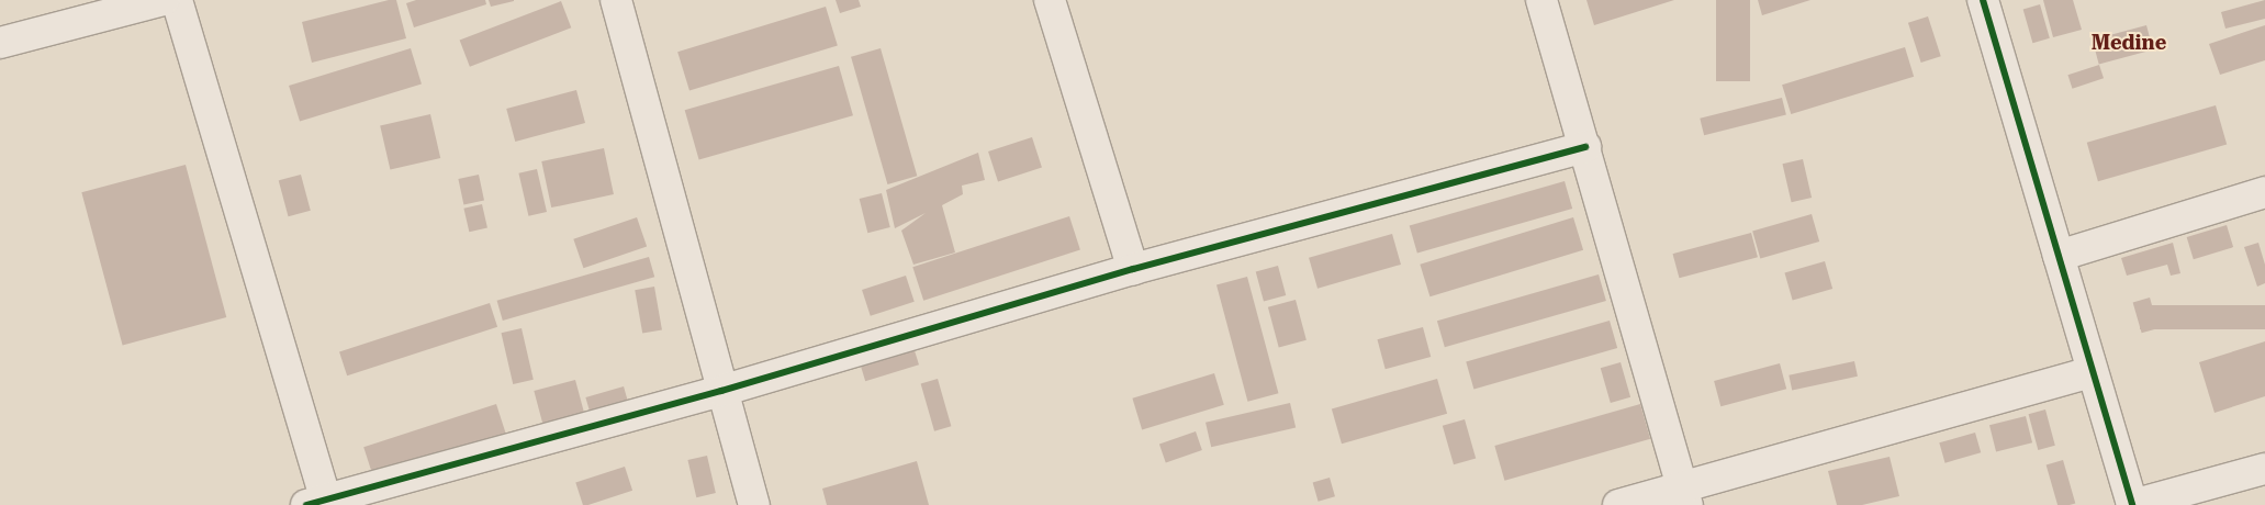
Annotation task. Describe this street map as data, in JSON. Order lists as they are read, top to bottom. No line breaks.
{"districts":["Medine"]}
